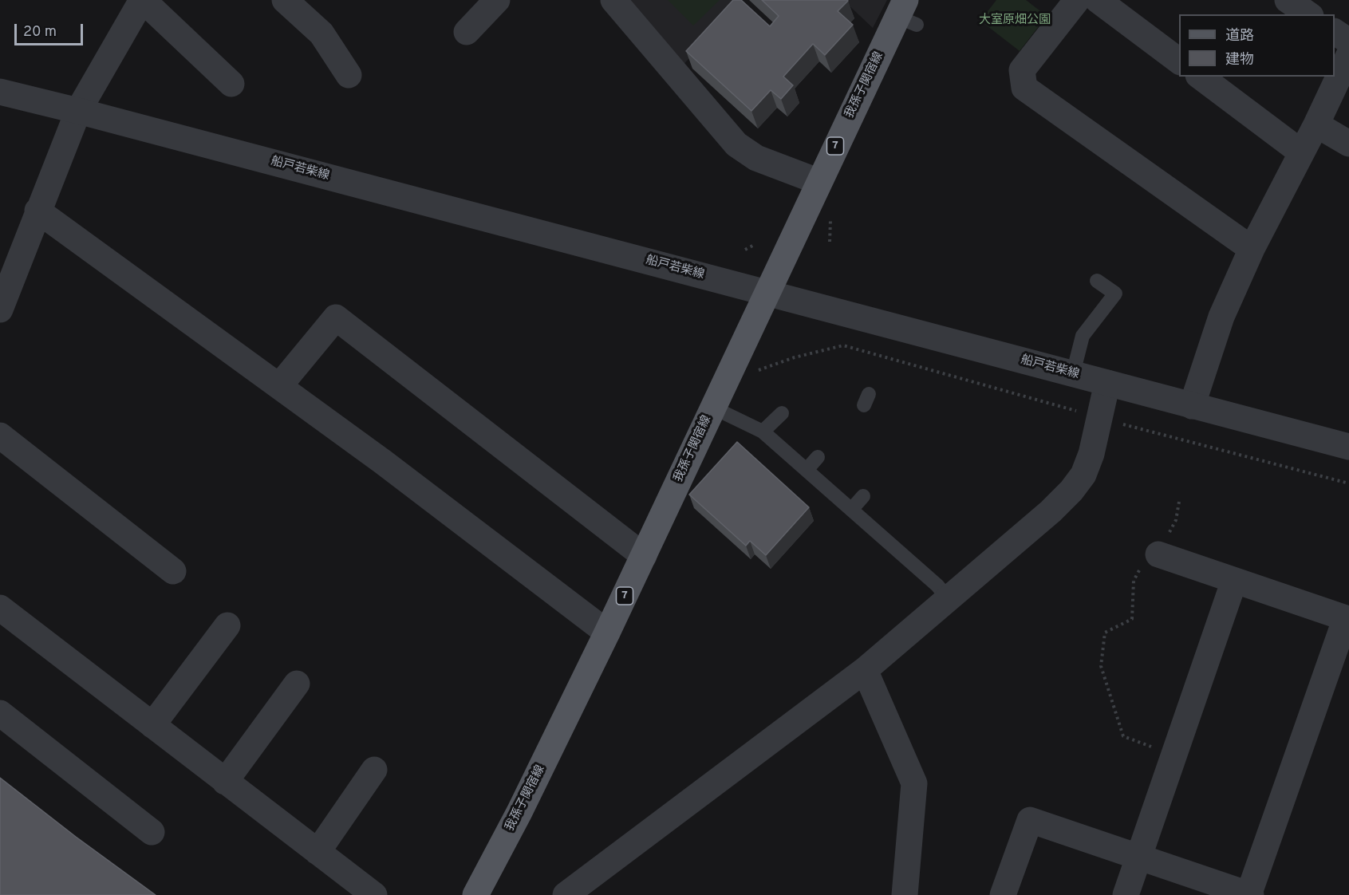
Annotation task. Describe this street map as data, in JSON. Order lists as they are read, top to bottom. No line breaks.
{"streets":{"main road":["我孫子関宿線","7"],"street":["船戸若柴線"]},"crossings":[["我孫子関宿線","船戸若柴線"]],"parks":["大室原畑公園"],"legend":["道路","建物"],"scale_bar":"20 m"}
